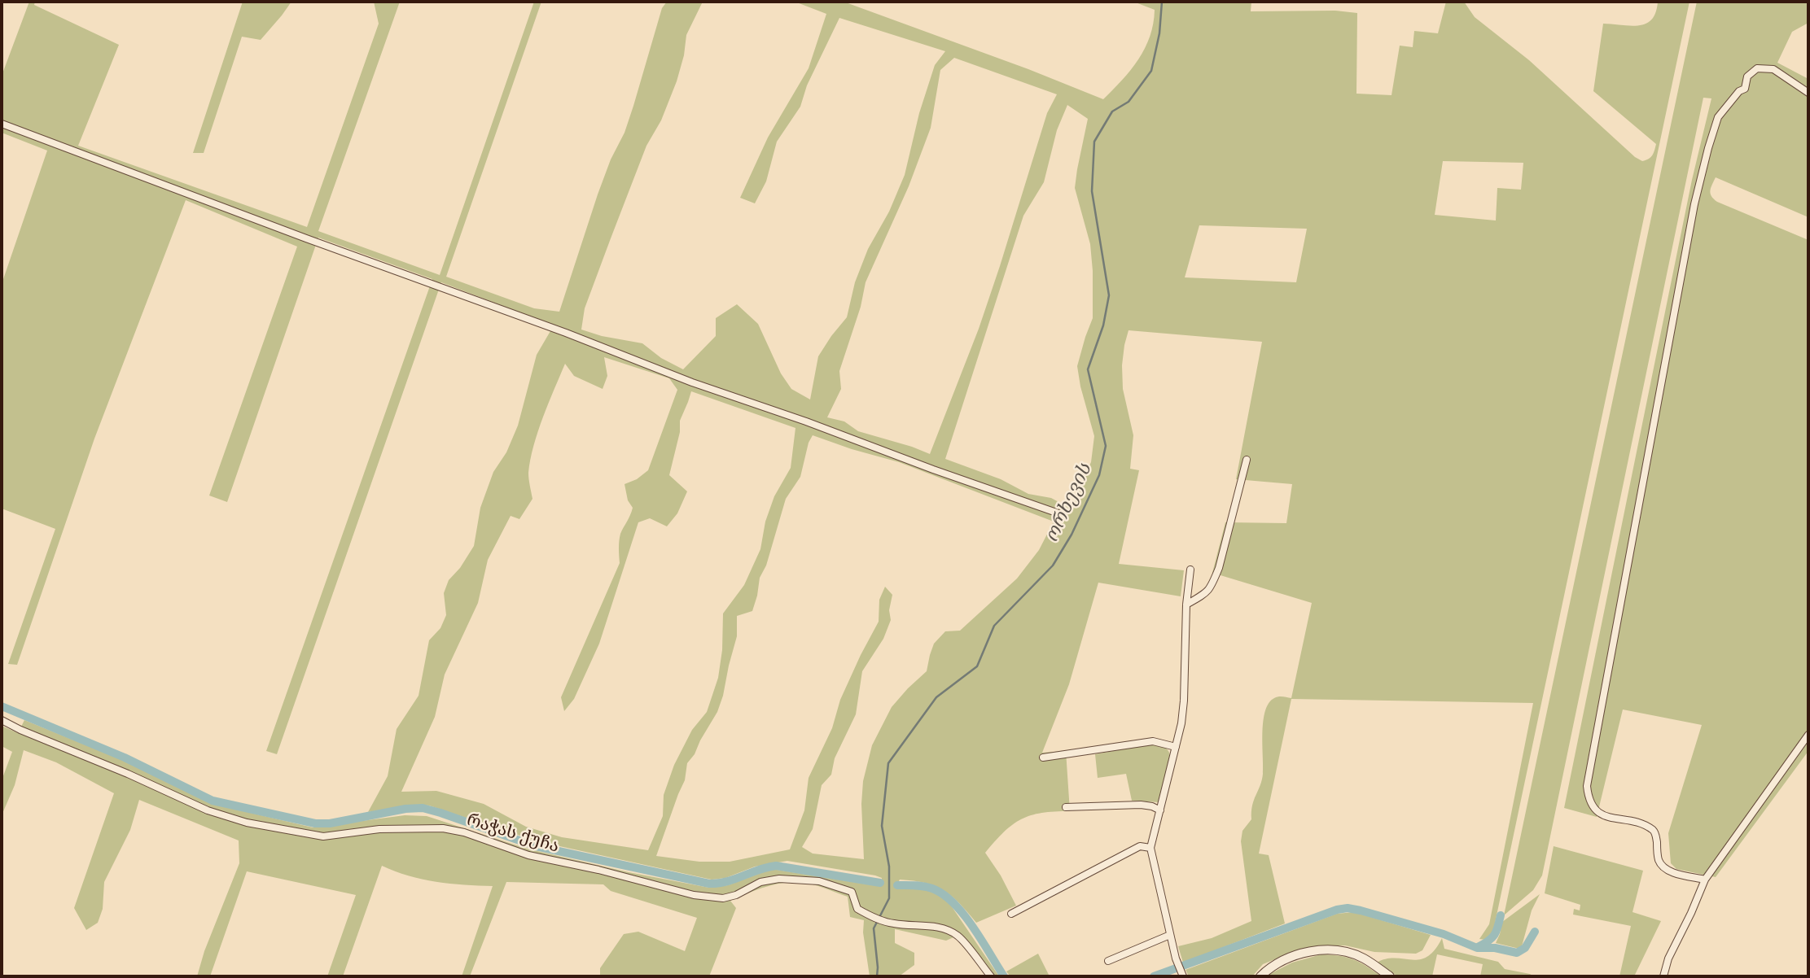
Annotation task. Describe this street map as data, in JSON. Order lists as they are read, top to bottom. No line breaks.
{"streets":{"street":["რაჭას ქუჩა"]},"water":["ორხევის"]}
